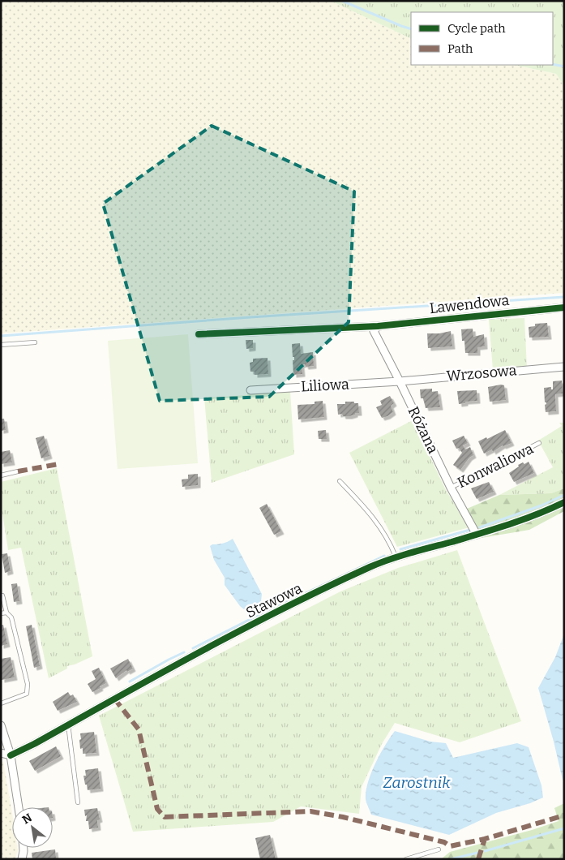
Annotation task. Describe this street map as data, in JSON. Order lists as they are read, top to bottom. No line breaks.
{"streets":{"street":["Lawendowa","Wrzosowa","Liliowa","Różana","Stawowa"],"lane":["Konwaliowa"]},"crossings":[["Lawendowa","Różana"],["Wrzosowa","Liliowa"],["Wrzosowa","Różana"],["Liliowa","Różana"],["Różana","Konwaliowa"],["Różana","Stawowa"]],"water":["Zarostnik"],"legend":["Cycle path","Path"],"north":"top left"}
